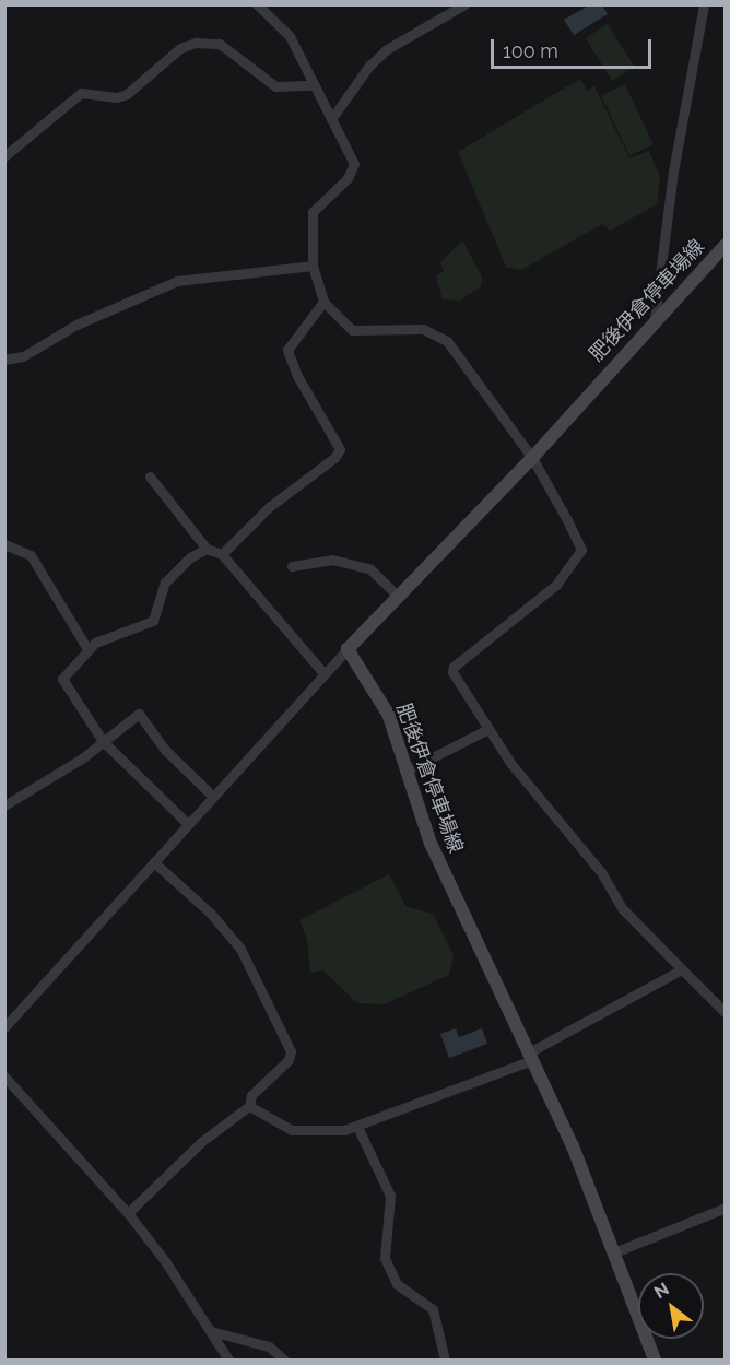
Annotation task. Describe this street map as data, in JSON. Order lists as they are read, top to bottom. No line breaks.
{"streets":{"main road":["肥後伊倉停車場線"]},"scale_bar":"100 m","north":"top left"}
